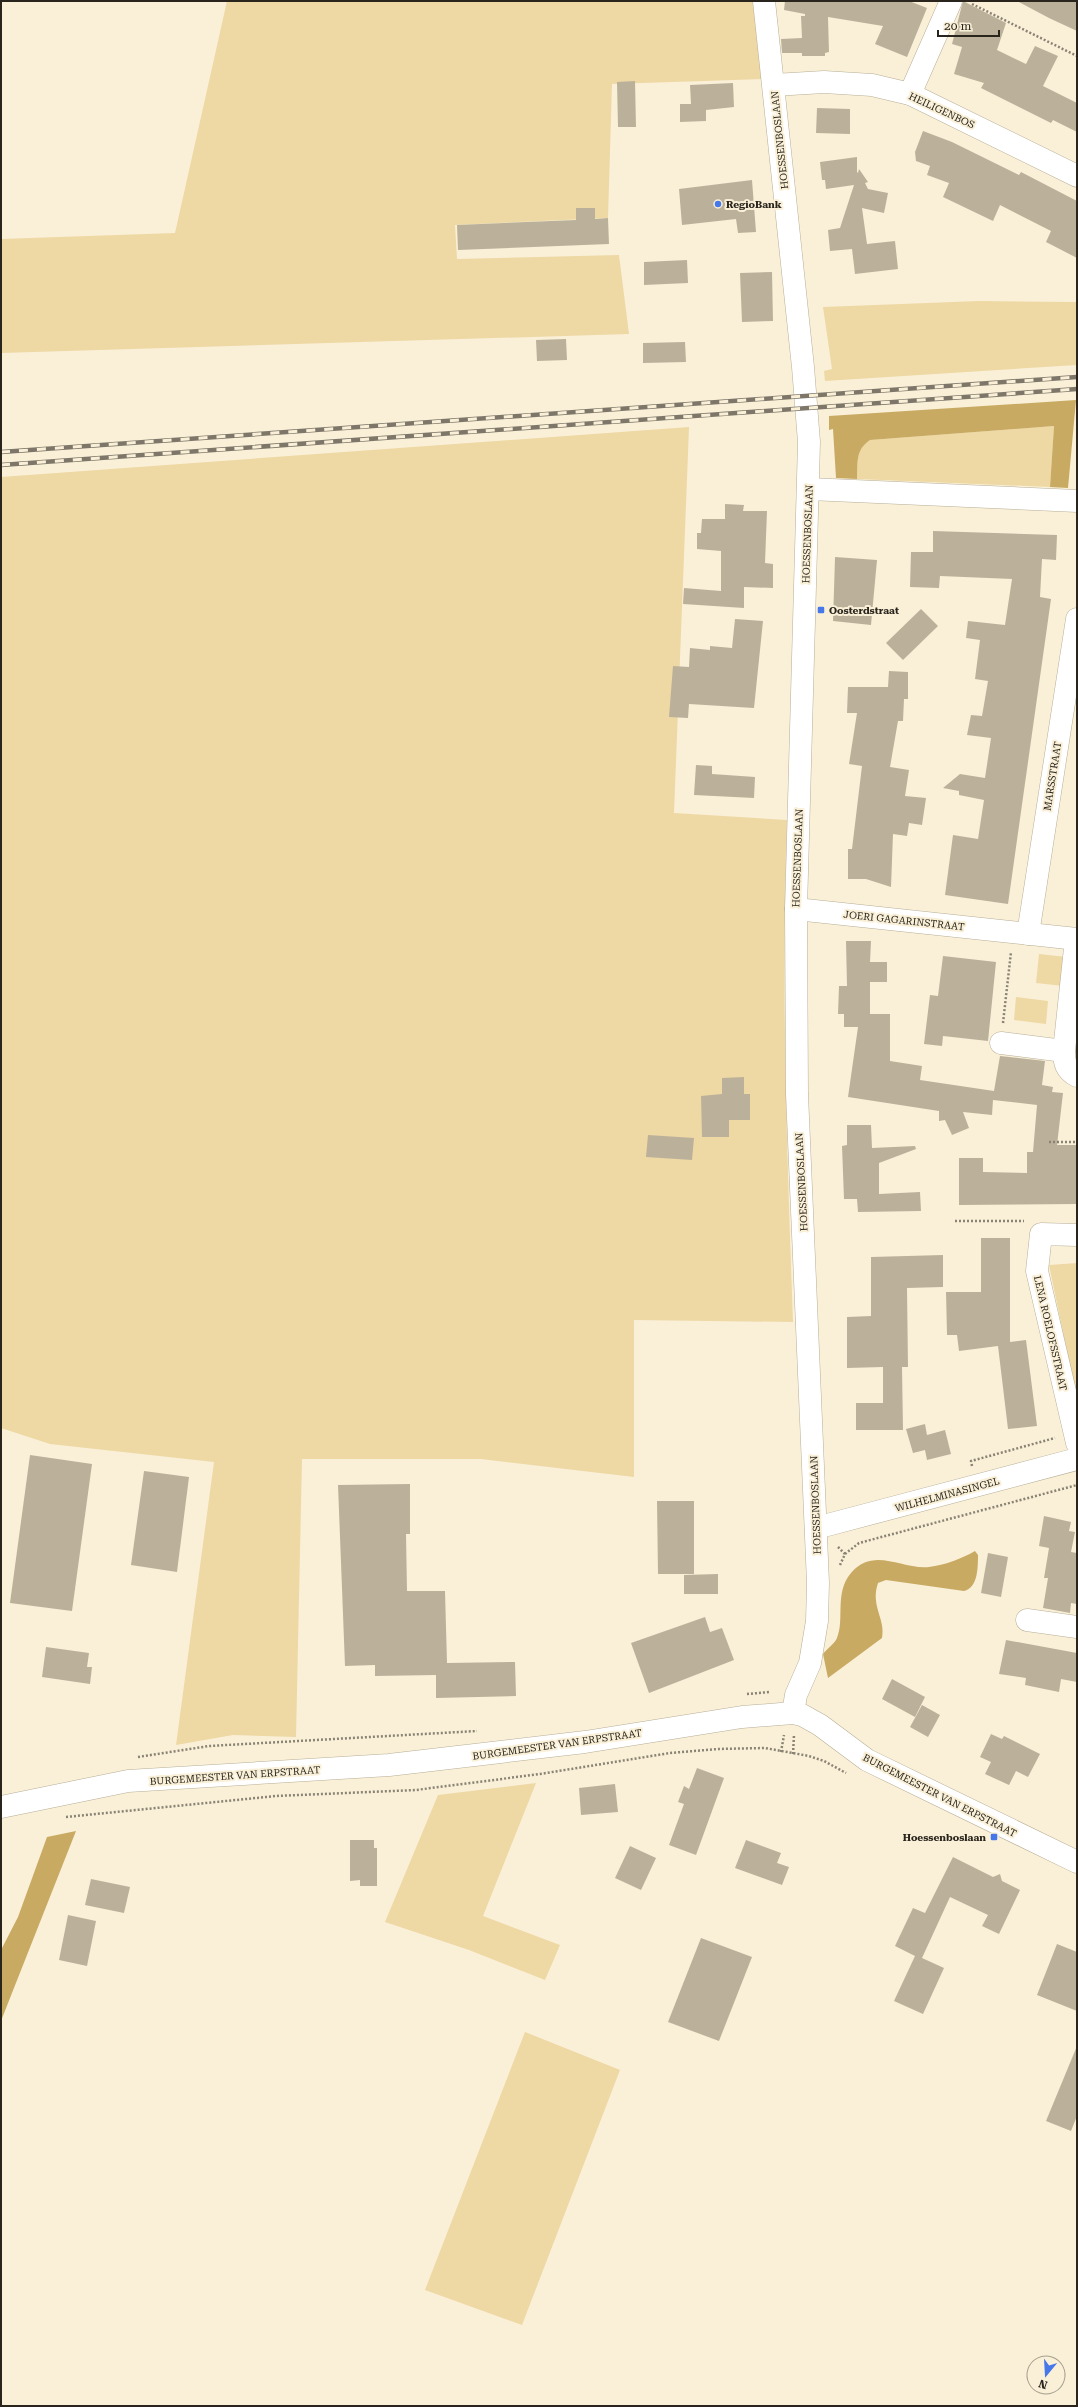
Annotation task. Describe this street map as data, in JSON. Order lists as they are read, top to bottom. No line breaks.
{"streets":{"street":["HEILIGENBOS","HOESSENBOSLAAN","MARSSTRAAT","JOERI GAGARINSTRAAT","LENA ROELOFSSTRAAT","WILHELMINASINGEL","BURGEMEESTER VAN ERPSTRAAT"]},"crossings":[["HEILIGENBOS","HOESSENBOSLAAN"],["HOESSENBOSLAAN","JOERI GAGARINSTRAAT"],["HOESSENBOSLAAN","WILHELMINASINGEL"],["HOESSENBOSLAAN","BURGEMEESTER VAN ERPSTRAAT"],["MARSSTRAAT","JOERI GAGARINSTRAAT"]],"places":{"other":["RegioBank"],"transit":["Oosterdstraat","Hoessenboslaan"]},"scale_bar":"20 m","north":"bottom"}
